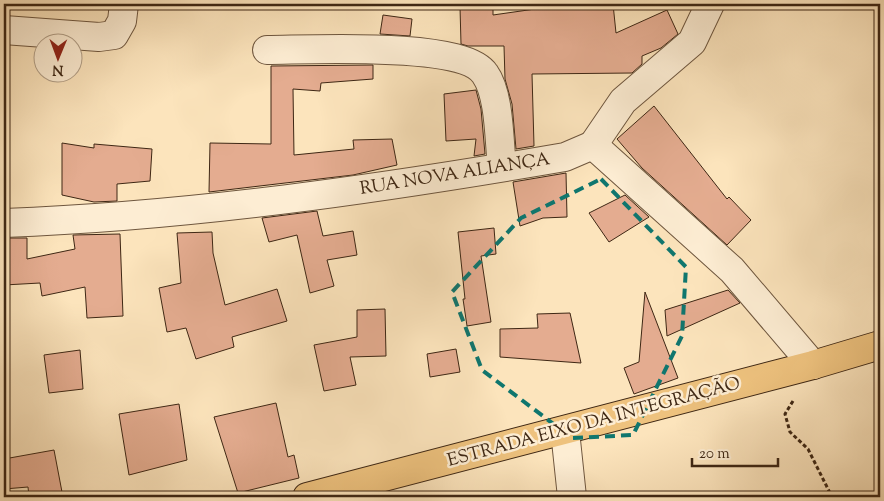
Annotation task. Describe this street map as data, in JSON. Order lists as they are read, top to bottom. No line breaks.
{"streets":{"main road":["ESTRADA EIXO DA INTEGRAÇÃO"],"street":["RUA NOVA ALIANÇA"]},"scale_bar":"20 m","north":"bottom"}
